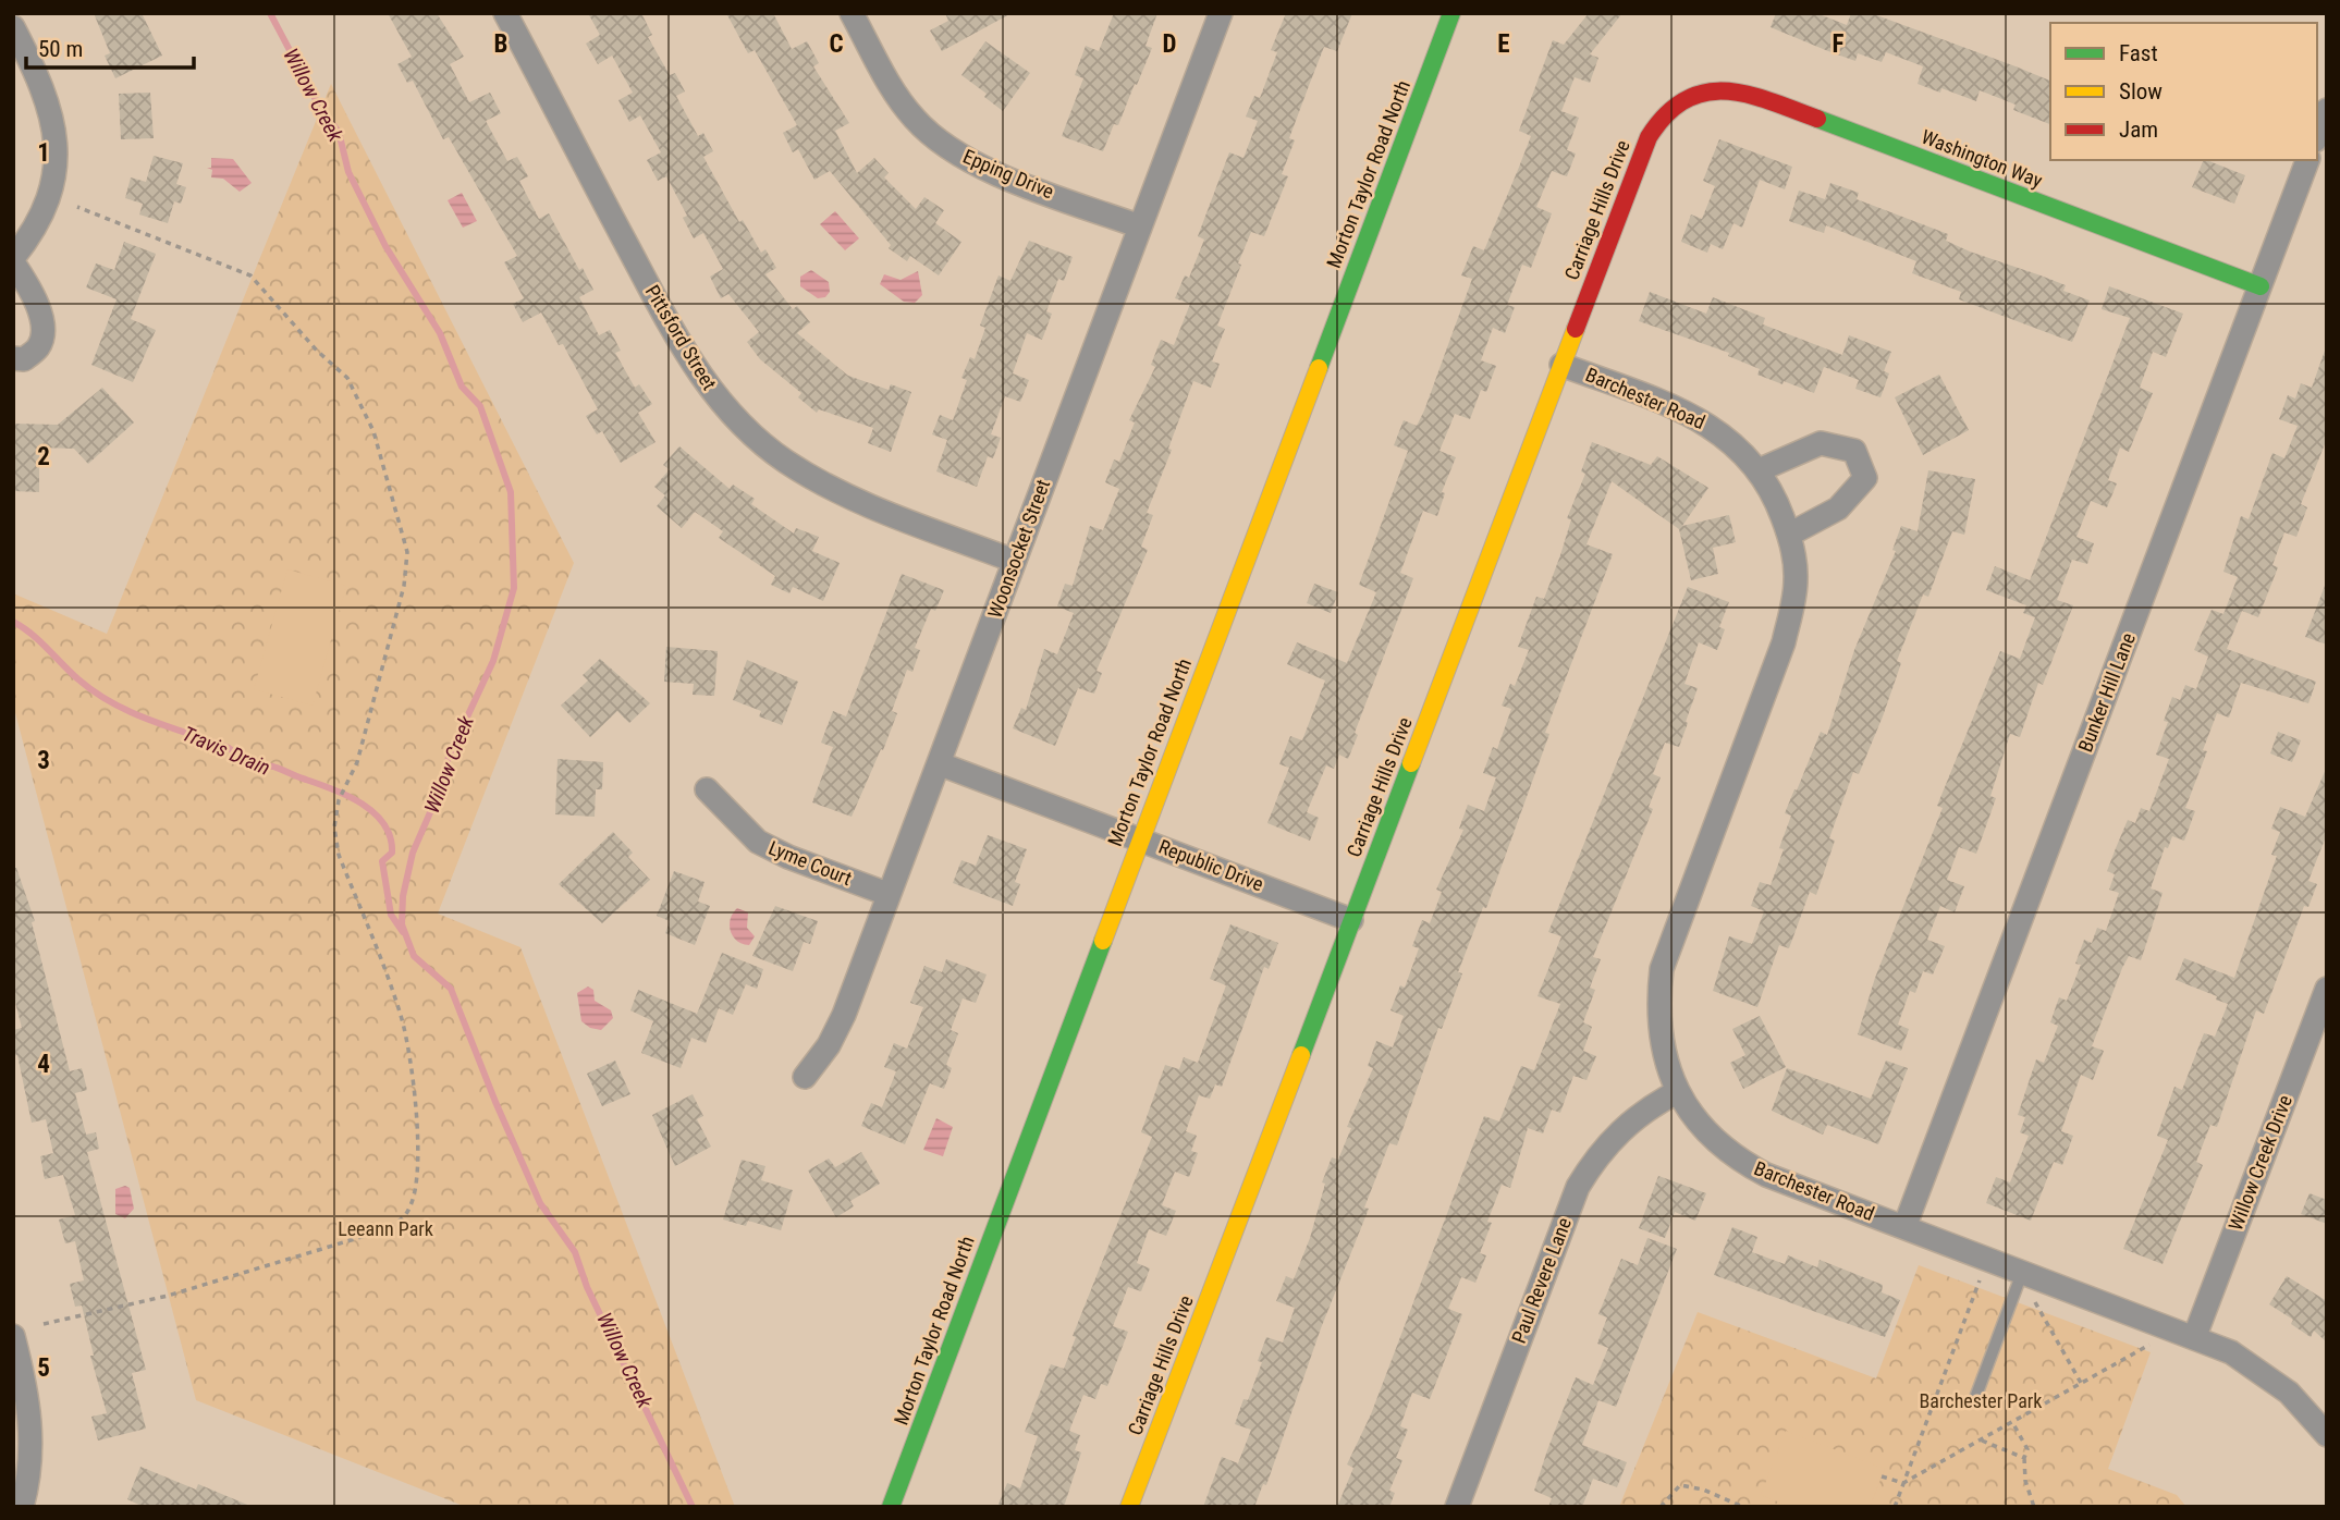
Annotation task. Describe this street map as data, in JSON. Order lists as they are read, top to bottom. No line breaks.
{"streets":{"street":["Washington Way","Epping Drive","Morton Taylor Road North","Carriage Hills Drive","Pittsford Street","Barchester Road","Woonsocket Street","Bunker Hill Lane","Lyme Court","Republic Drive","Willow Creek Drive","Paul Revere Lane"]},"crossings":[["Washington Way","Carriage Hills Drive"],["Washington Way","Bunker Hill Lane"],["Epping Drive","Woonsocket Street"],["Morton Taylor Road North","Republic Drive"],["Carriage Hills Drive","Barchester Road"],["Carriage Hills Drive","Republic Drive"],["Pittsford Street","Woonsocket Street"],["Barchester Road","Bunker Hill Lane"],["Barchester Road","Willow Creek Drive"],["Barchester Road","Paul Revere Lane"],["Woonsocket Street","Lyme Court"],["Woonsocket Street","Republic Drive"]],"water":["Willow Creek","Travis Drain"],"parks":["Leeann Park","Barchester Park"],"legend":["Fast","Slow","Jam"],"scale_bar":"50 m","grid":{"columns":["B","C","D","E","F"],"rows":["1","2","3","4","5"]}}
